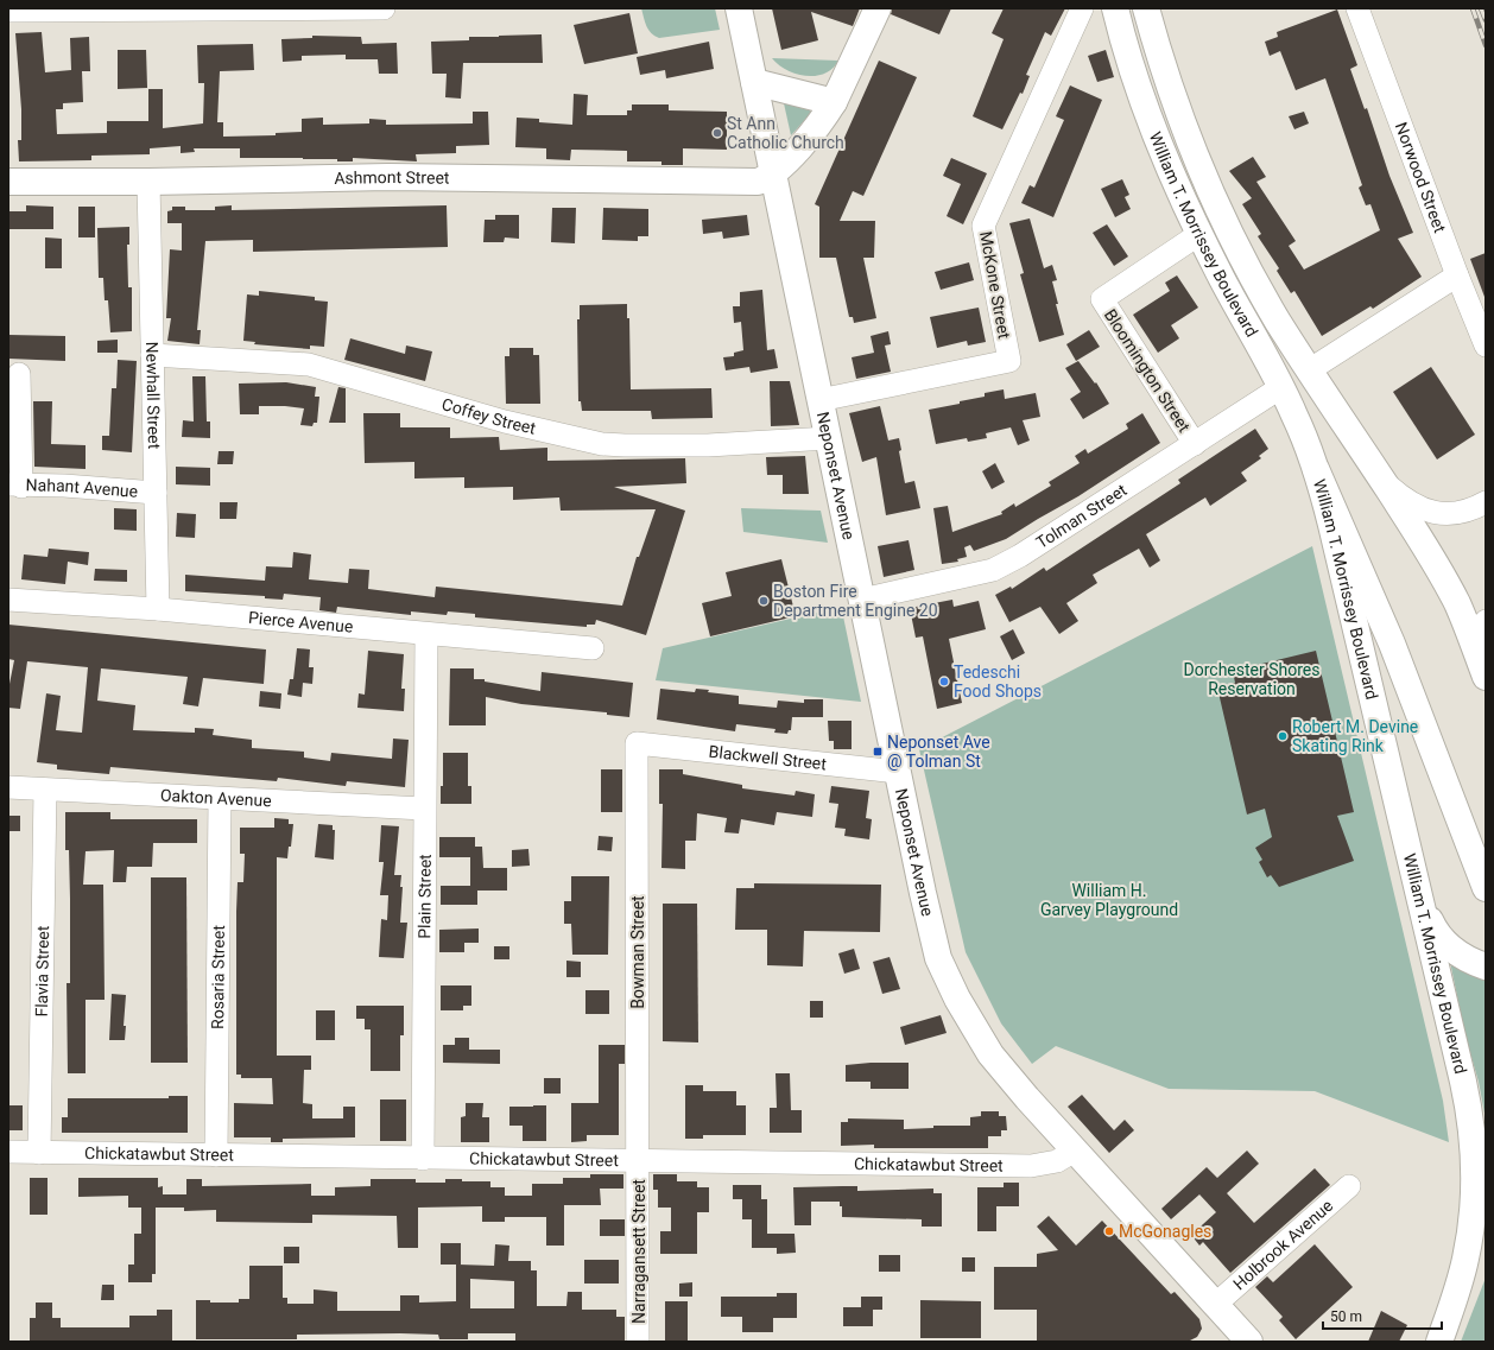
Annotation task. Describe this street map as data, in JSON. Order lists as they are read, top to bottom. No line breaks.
{"streets":{"main road":["Ashmont Street","William T. Morrissey Boulevard","Neponset Avenue"],"street":["Norwood Street","McKone Street","Bloomington Street","Newhall Street","Coffey Street","Nahant Avenue","Tolman Street","Pierce Avenue","Blackwell Street","Oakton Avenue","Plain Street","Bowman Street","Flavia Street","Rosaria Street","Chickatawbut Street","Holbrook Avenue","Narragansett Street"]},"crossings":[["Ashmont Street","Newhall Street"],["Ashmont Street","Neponset Avenue"],["William T. Morrissey Boulevard","Bloomington Street"],["William T. Morrissey Boulevard","Tolman Street"],["McKone Street","Neponset Avenue"],["Bloomington Street","Tolman Street"],["Newhall Street","Coffey Street"],["Newhall Street","Nahant Avenue"],["Newhall Street","Pierce Avenue"],["Coffey Street","Neponset Avenue"],["Neponset Avenue","Tolman Street"],["Neponset Avenue","Blackwell Street"],["Neponset Avenue","Chickatawbut Street"],["Neponset Avenue","Holbrook Avenue"],["Pierce Avenue","Plain Street"],["Blackwell Street","Bowman Street"],["Oakton Avenue","Plain Street"],["Oakton Avenue","Flavia Street"],["Oakton Avenue","Rosaria Street"],["Plain Street","Chickatawbut Street"],["Bowman Street","Chickatawbut Street"],["Bowman Street","Narragansett Street"],["Flavia Street","Chickatawbut Street"],["Rosaria Street","Chickatawbut Street"],["Chickatawbut Street","Narragansett Street"]],"parks":["Dorchester Shores Reservation","William H. Garvey Playground"],"places":{"other":["St Ann Catholic Church","Boston Fire Department Engine 20","Tedeschi Food Shops","Robert M. Devine Skating Rink","McGonagles"],"transit":["Neponset Ave @ Tolman St"]},"scale_bar":"50 m"}
